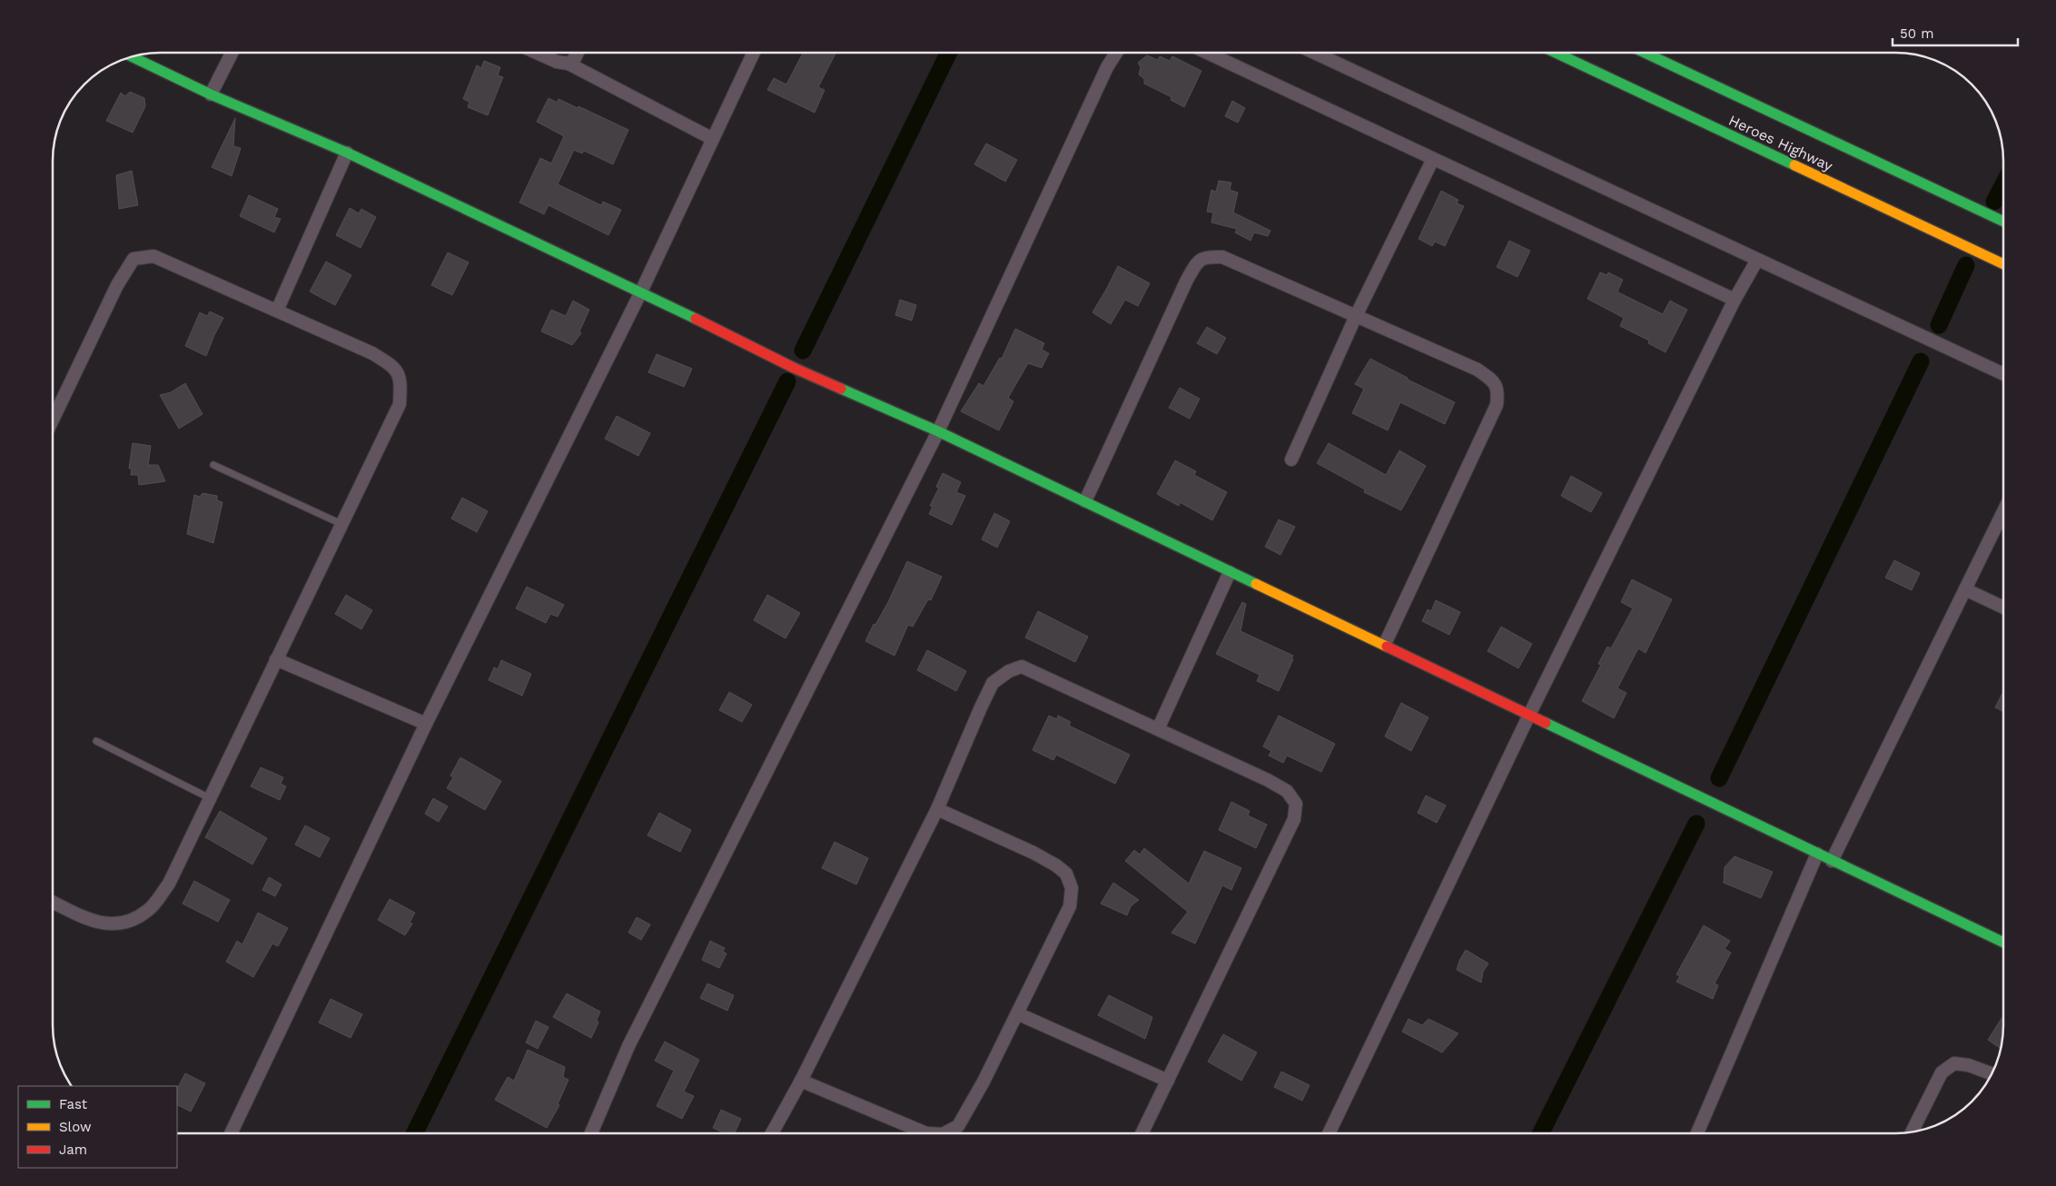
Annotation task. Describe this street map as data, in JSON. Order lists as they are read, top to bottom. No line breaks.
{"streets":{"street":["Heroes Highway"]},"legend":["Fast","Slow","Jam"],"scale_bar":"50 m"}
